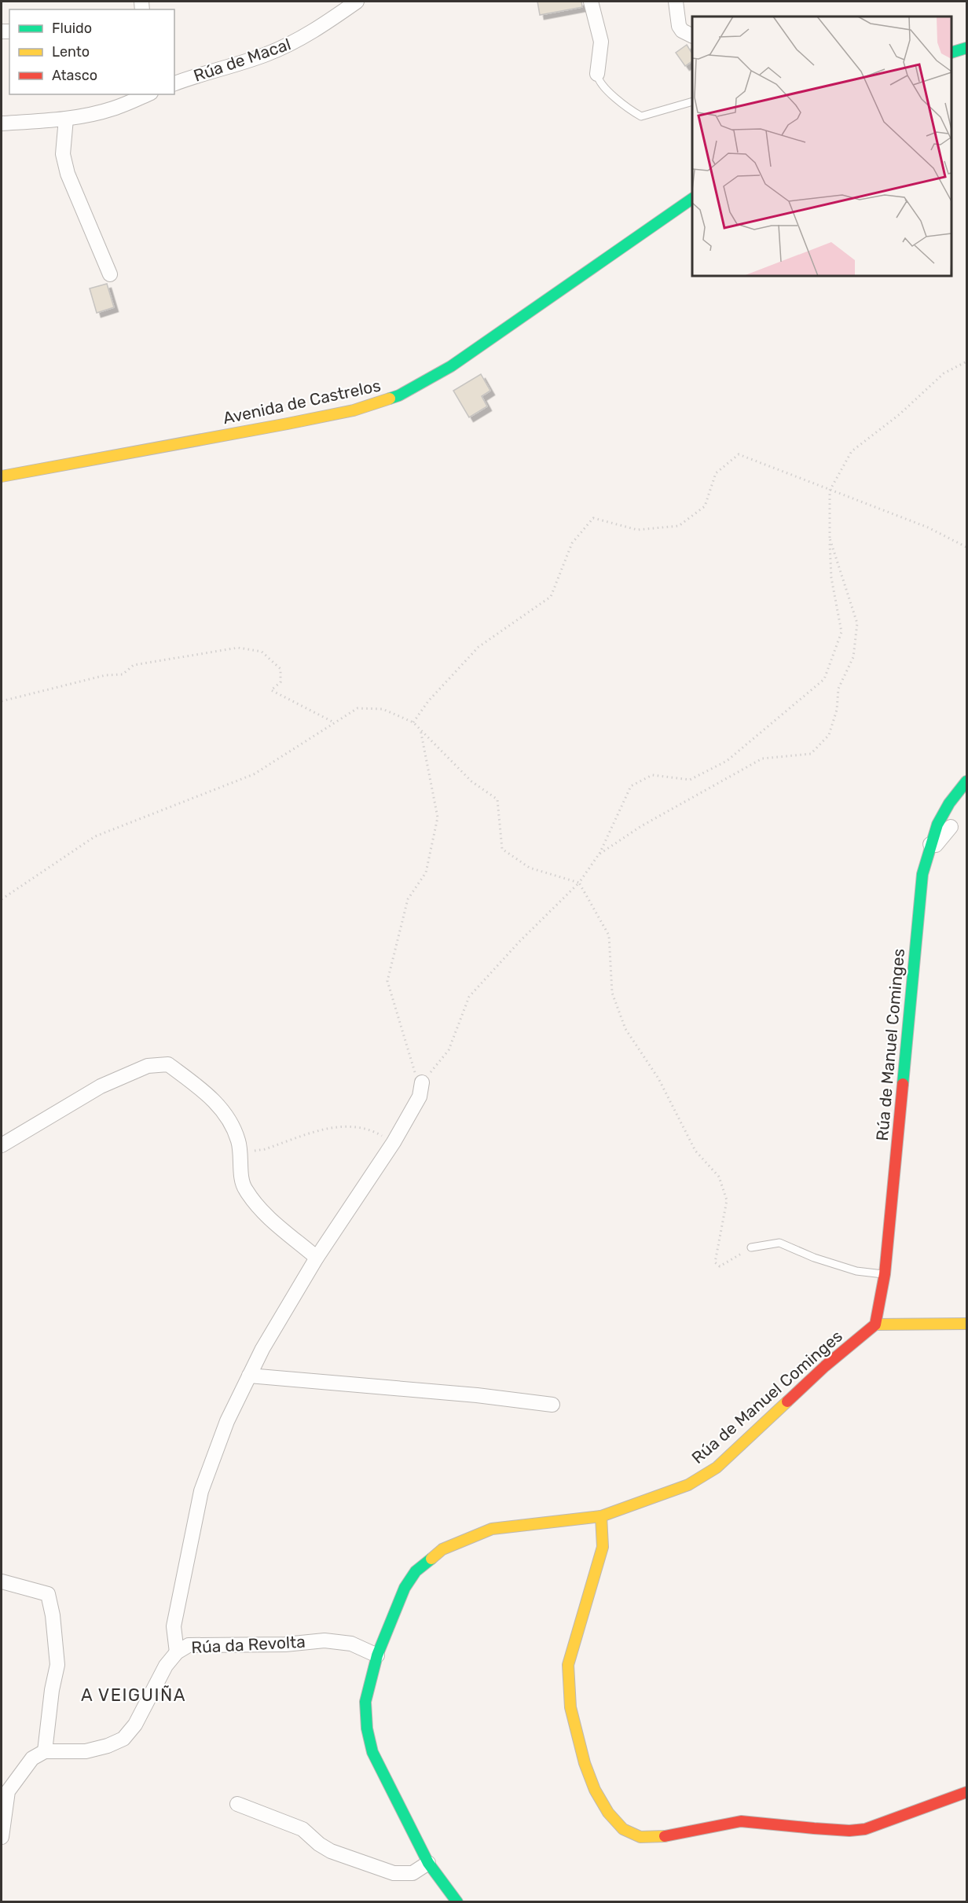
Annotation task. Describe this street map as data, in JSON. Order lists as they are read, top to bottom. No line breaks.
{"streets":{"street":["Rúa de Macal","Avenida de Castrelos","Rúa de Manuel Cominges","Rúa da Revolta"]},"crossings":[["Rúa de Manuel Cominges","Rúa da Revolta"]],"districts":["A VEIGUIÑA"],"legend":["Fluido","Lento","Atasco"]}
